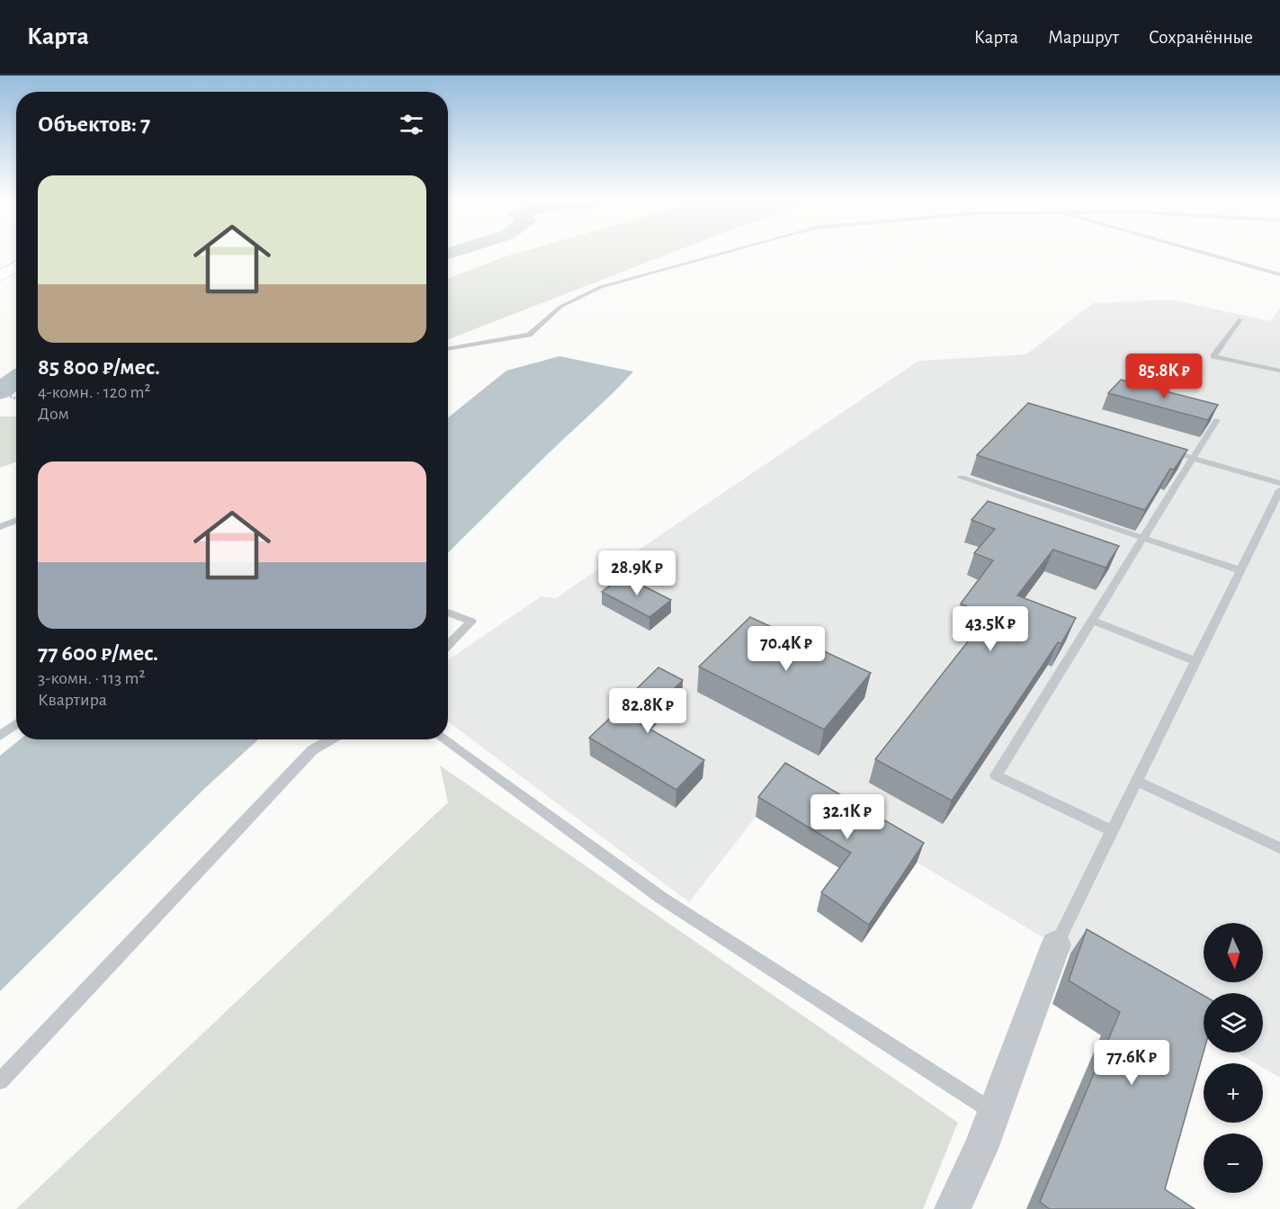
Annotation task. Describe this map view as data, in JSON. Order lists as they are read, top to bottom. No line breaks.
{"north":"bottom","page":{"header":"Карта","nav":["Карта","Маршрут","Сохранённые"],"heading":"Объектов: 7","list":[{"name":"85 800 ₽/мес.","note":"4-комн. · 120 m² · Дом"},{"name":"77 600 ₽/мес.","note":"3-комн. · 113 m² · Квартира"}],"price":["85.8K ₽","28.9K ₽","43.5K ₽","70.4K ₽","82.8K ₽","32.1K ₽","77.6K ₽"],"map_buttons":["+","−"]}}
